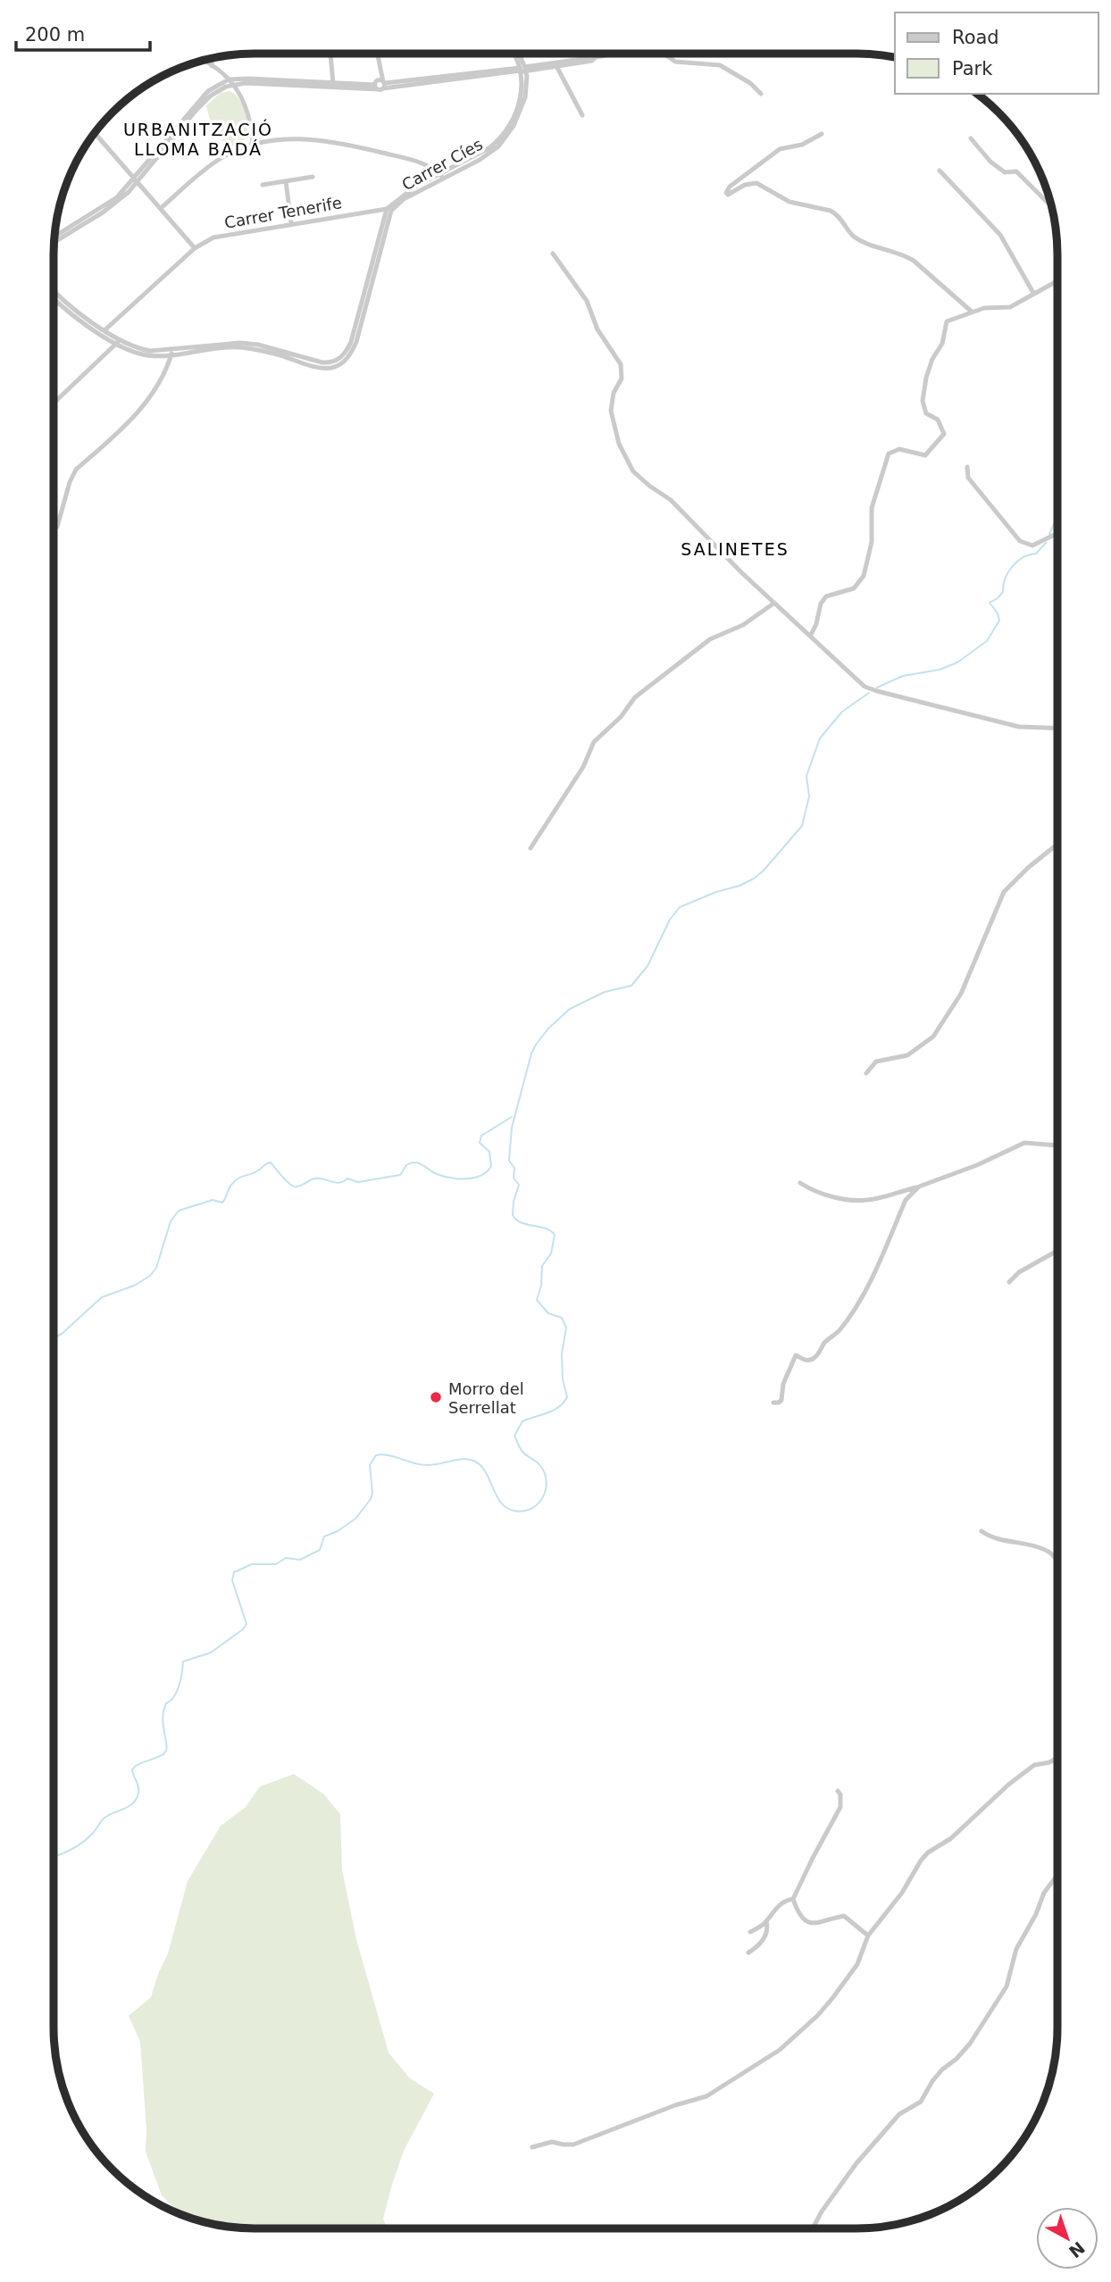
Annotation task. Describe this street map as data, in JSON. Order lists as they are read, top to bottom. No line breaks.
{"streets":{"street":["Carrer Cíes","Carrer Tenerife"]},"crossings":[["Carrer Cíes","Carrer Tenerife"]],"districts":["URBANITZACIÓ LLOMA BADÁ","SALINETES"],"places":["Morro del Serrellat"],"legend":["Road","Park"],"scale_bar":"200 m","north":"bottom right"}
